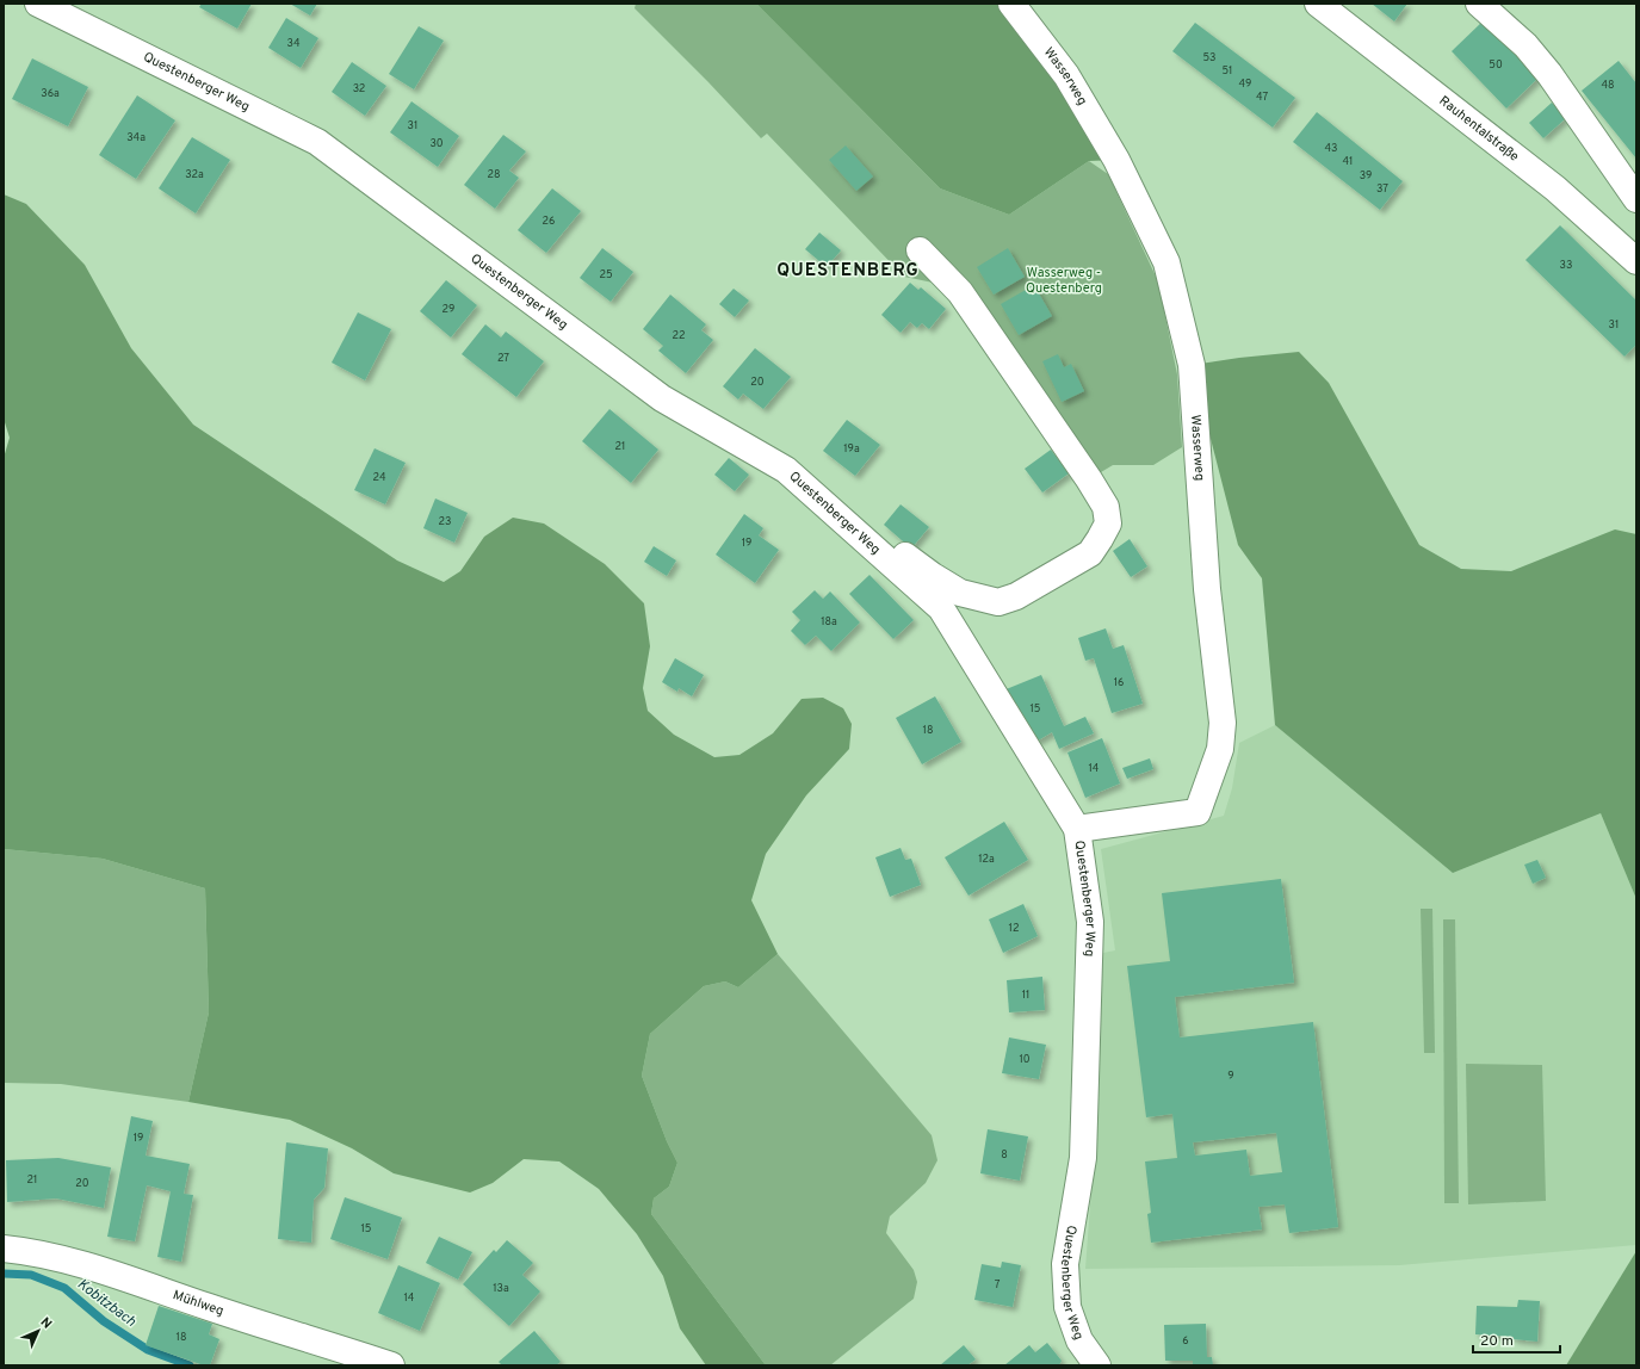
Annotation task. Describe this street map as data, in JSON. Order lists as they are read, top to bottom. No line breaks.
{"streets":{"street":["Wasserweg","Questenberger Weg","Rauhentalstraße","Mühlweg"]},"crossings":[["Wasserweg","Questenberger Weg"]],"districts":["QUESTENBERG"],"water":["Kobitzbach"],"parks":["Wasserweg - Questenberg"],"house_numbers":["34","53","50","51","49","48","32","36a","47","31","34a","30","43","41","32a","28","39","37","26","33","25","29","31","22","27","20","21","19a","24","23","19","18a","16","15","18","14","12a","12","11","10","9","19","8","21","20","15","7","13a","14","18","6"],"scale_bar":"20 m","north":"top right"}
